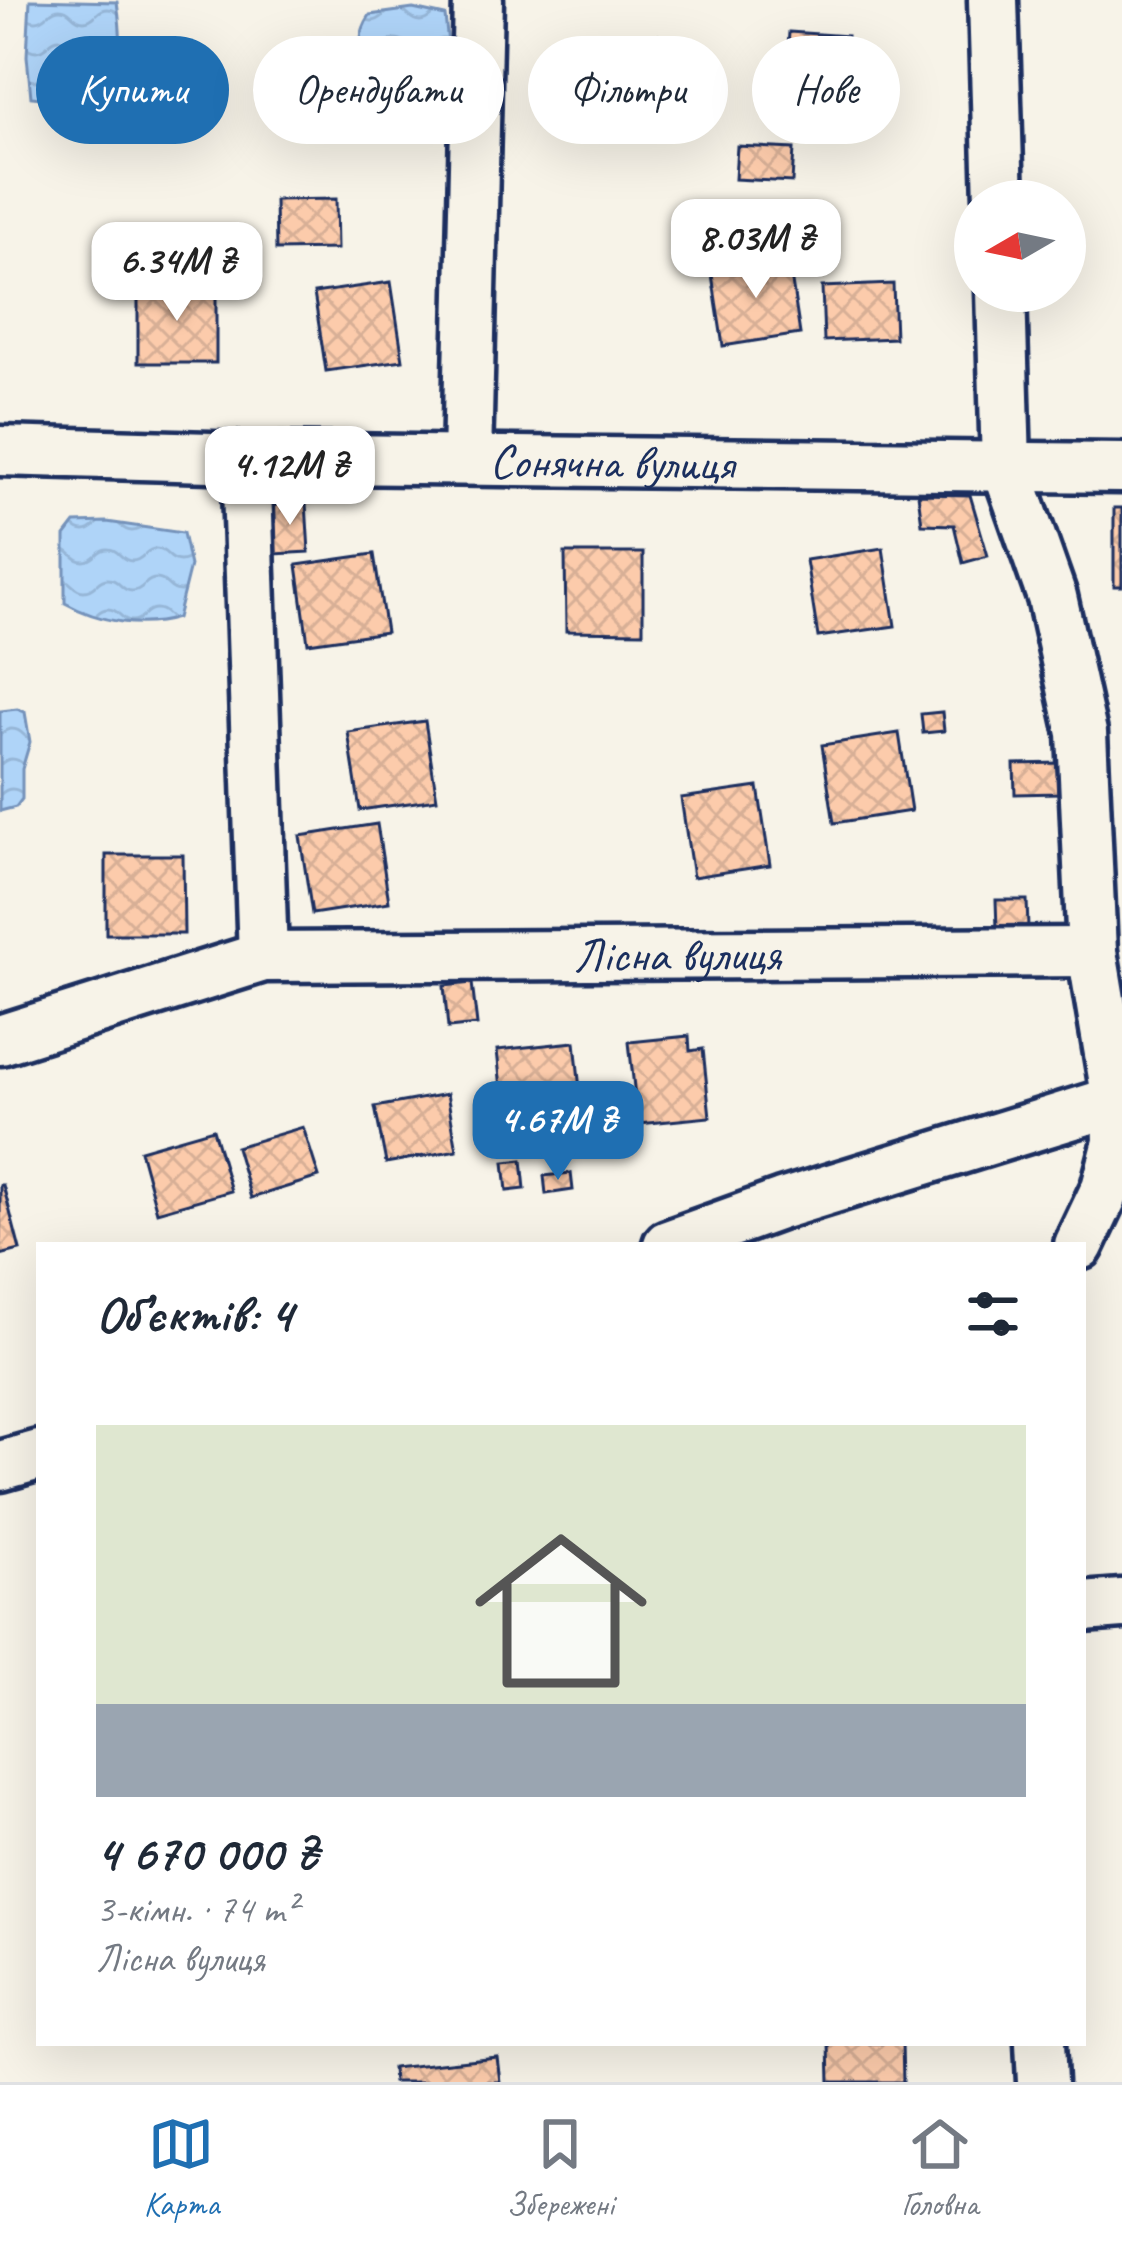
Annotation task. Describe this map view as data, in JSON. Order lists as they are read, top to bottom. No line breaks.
{"streets":{"street":["Сонячна вулиця","Лісна вулиця"]},"north":"left","page":{"chip":["Купити","Орендувати","Фільтри","Нове"],"price":["8.03M ₴","6.34M ₴","4.12M ₴","4.67M ₴"],"heading":"Об’єктів: 4","list":[{"name":"4 670 000 ₴","note":"3-кімн. · 74 m² · Лісна вулиця"}],"tabs":["Карта","Збережені","Головна"]}}
